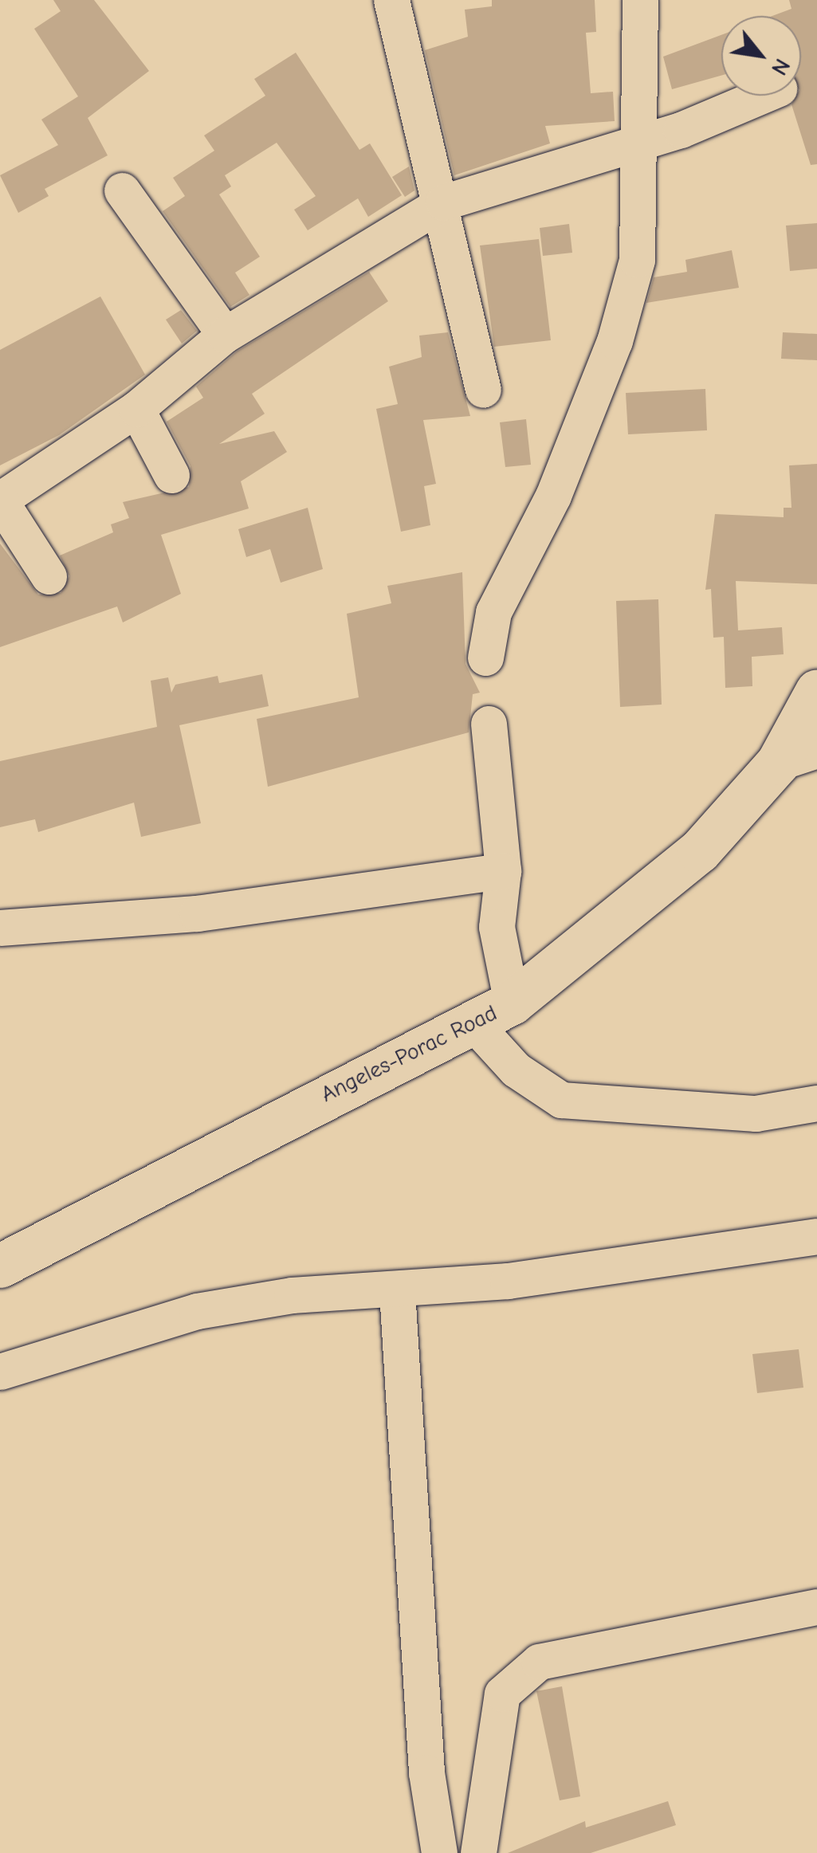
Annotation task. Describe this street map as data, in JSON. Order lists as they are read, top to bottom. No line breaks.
{"streets":{"main road":["Angeles-Porac Road"]},"north":"bottom right"}
